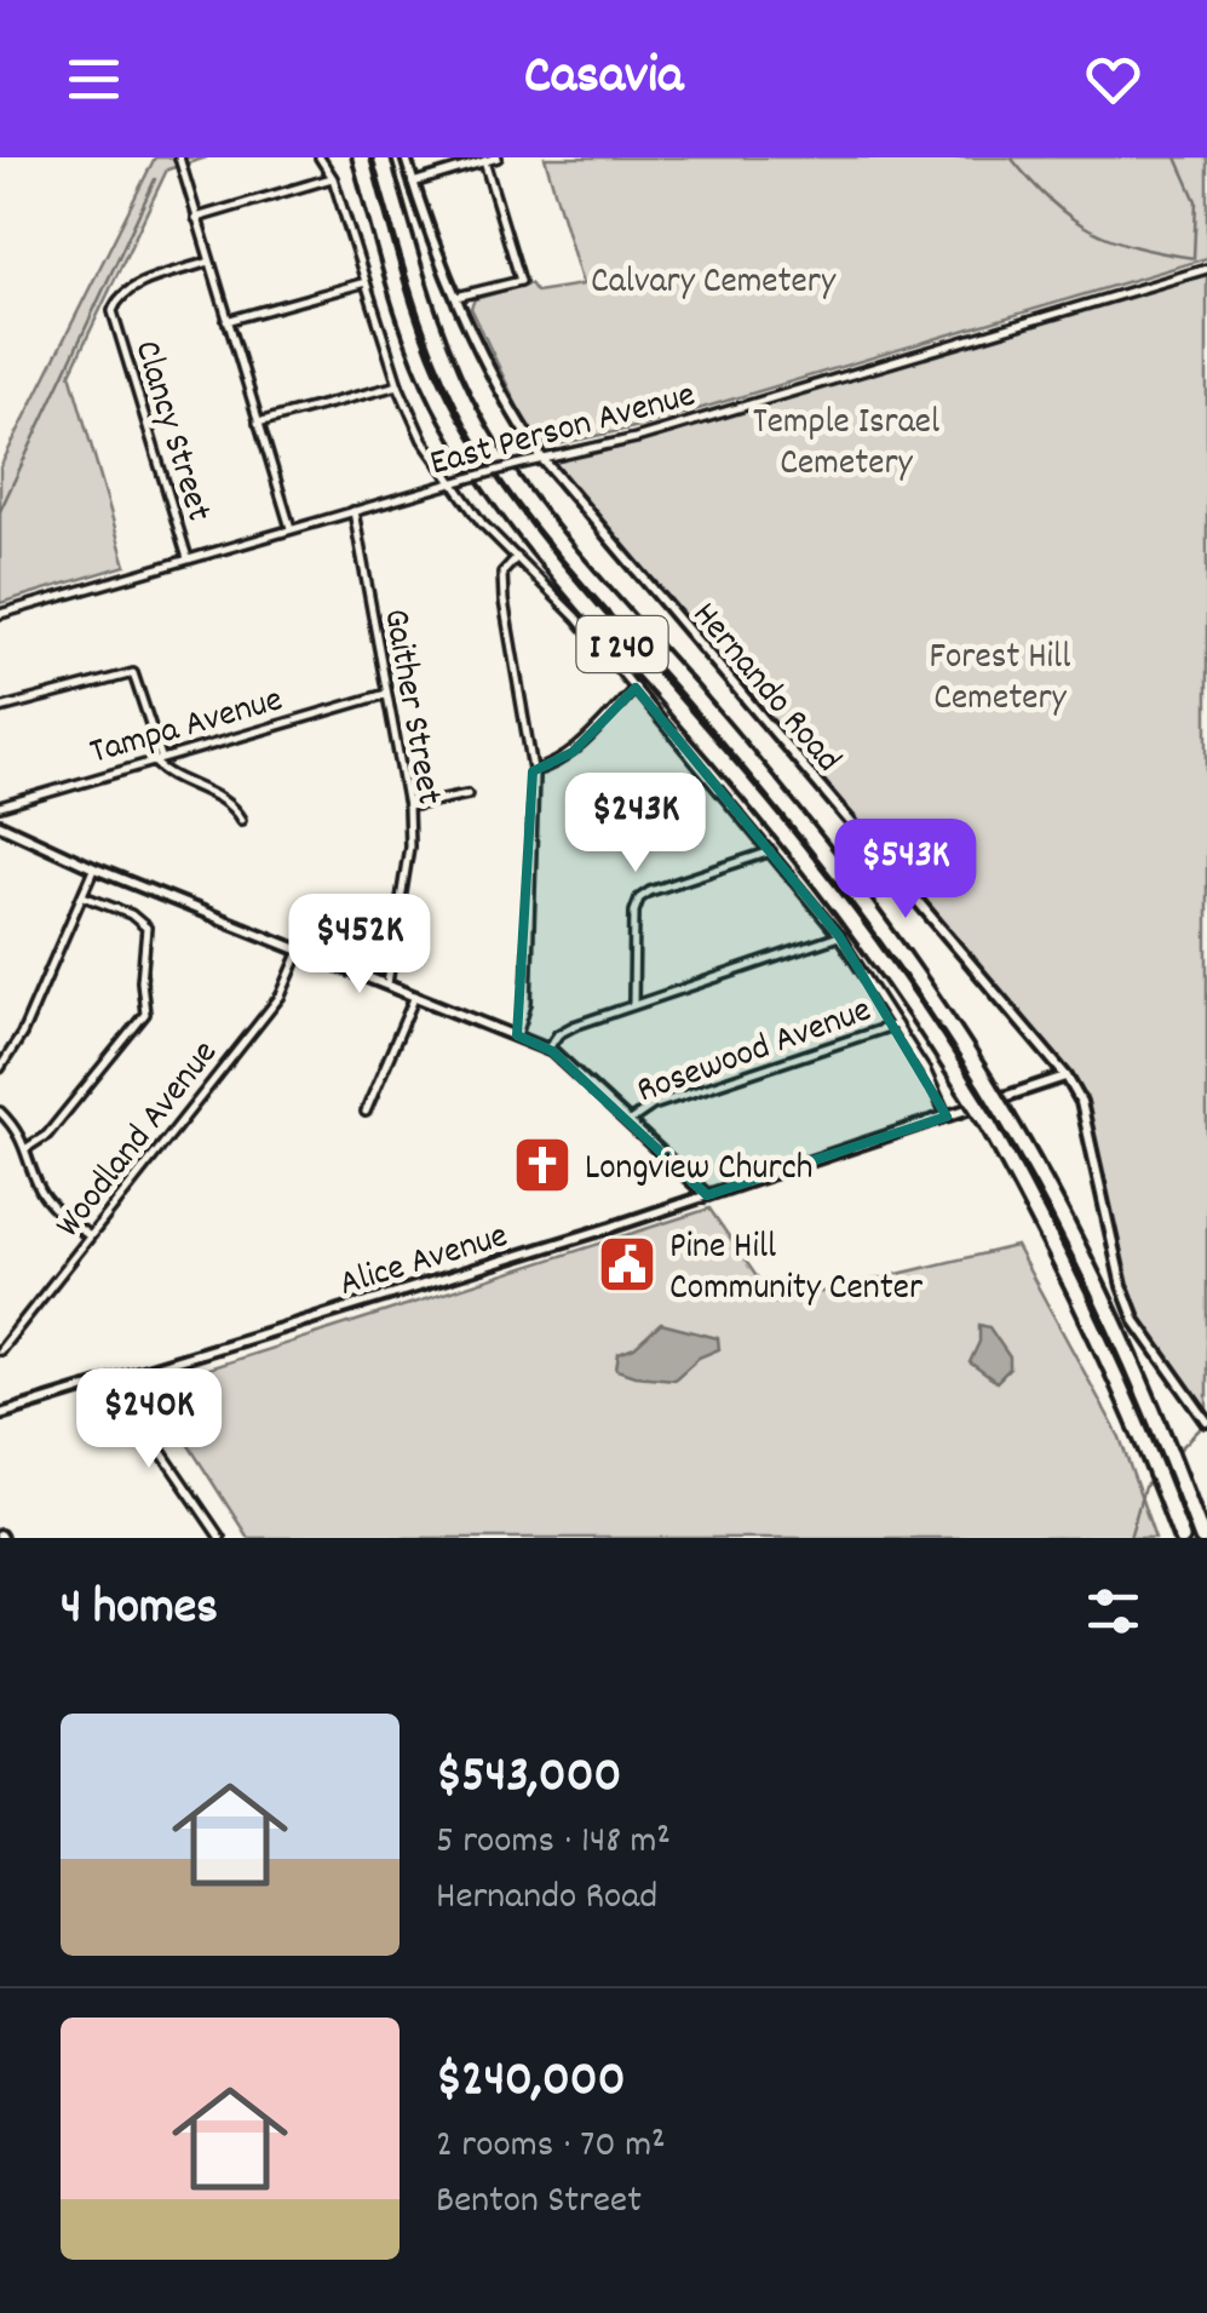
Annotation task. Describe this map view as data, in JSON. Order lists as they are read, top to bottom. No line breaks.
{"streets":{"highway":["I 240"],"street":["East Person Avenue","Clancy Street","Hernando Road","Gaither Street","Tampa Avenue","Rosewood Avenue","Woodland Avenue","Alice Avenue"]},"crossings":[["East Person Avenue","Clancy Street"],["East Person Avenue","Hernando Road"],["East Person Avenue","Gaither Street"],["Hernando Road","Alice Avenue"],["Gaither Street","Tampa Avenue"]],"parks":["Calvary Cemetery","Temple Israel Cemetery","Forest Hill Cemetery"],"places":{"church":["Longview Church"],"public building":["Pine Hill Community Center"]},"page":{"header":"Casavia","price":["$243K","$543K","$452K","$240K"],"heading":"4 homes","list":[{"name":"$543,000","note":"5 rooms · 148 m² · Hernando Road"},{"name":"$240,000","note":"2 rooms · 70 m² · Benton Street"}]}}
